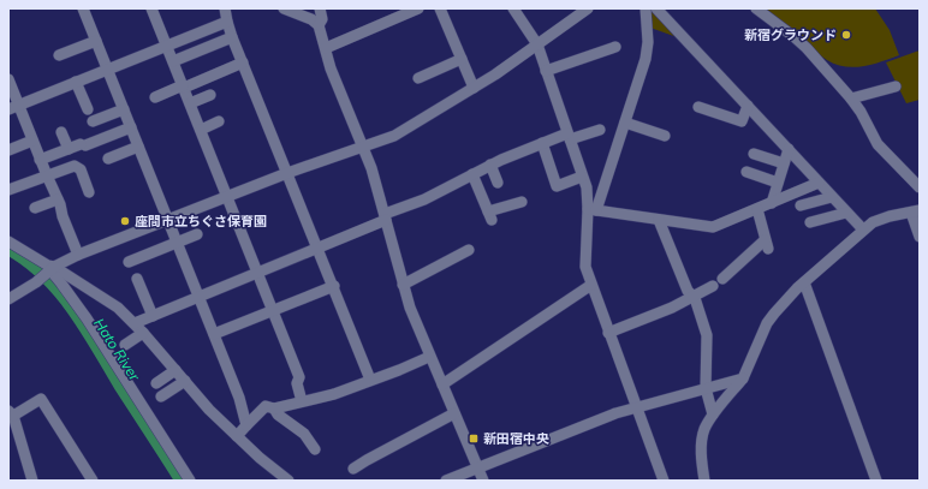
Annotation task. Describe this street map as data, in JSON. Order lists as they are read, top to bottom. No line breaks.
{"water":["Hato River"],"places":{"other":["新宿グラウンド","座間市立ちぐさ保育園"],"transit":["新田宿中央"]}}
